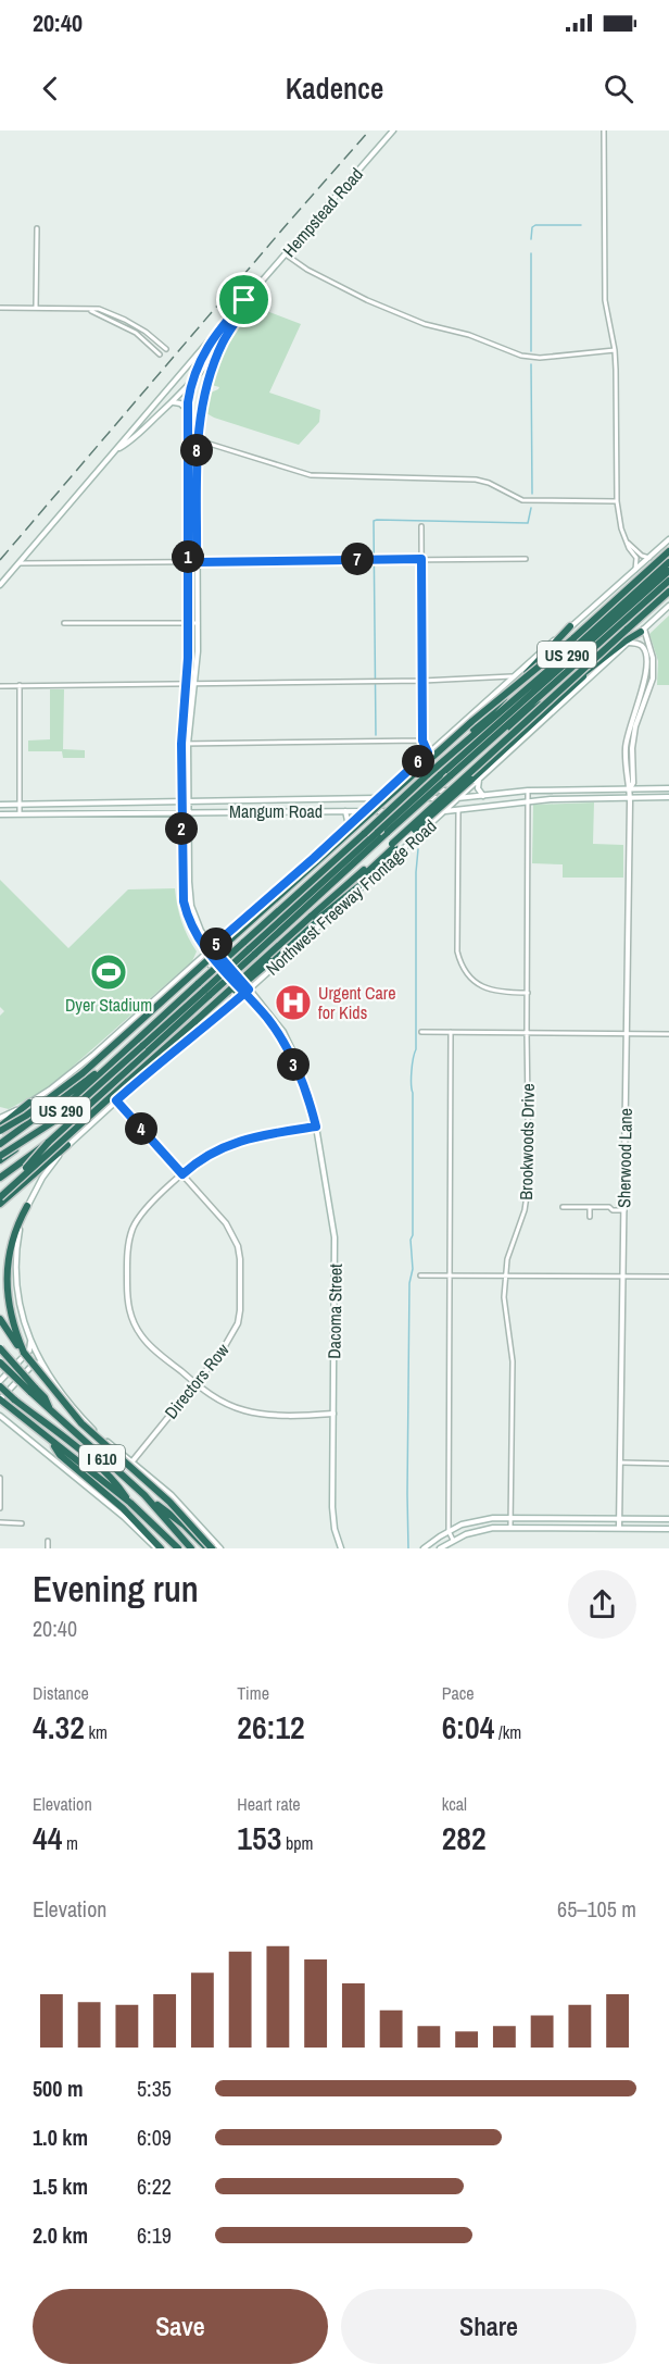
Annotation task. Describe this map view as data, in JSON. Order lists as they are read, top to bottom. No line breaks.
{"streets":{"highway":["US 290","I 610"],"main road":["Hempstead Road","Mangum Road","Northwest Freeway Frontage Road","Sherwood Lane","Dacoma Street","Directors Row"],"street":["Brookwoods Drive"]},"crossings":[["Hempstead Road","Dacoma Street"],["Mangum Road","Northwest Freeway Frontage Road"],["Mangum Road","Brookwoods Drive"],["Mangum Road","Sherwood Lane"],["Mangum Road","Dacoma Street"],["Northwest Freeway Frontage Road","Sherwood Lane"],["Northwest Freeway Frontage Road","Dacoma Street"],["Northwest Freeway Frontage Road","Directors Row"]],"places":{"sports":["Dyer Stadium"],"hospital":["Urgent Care for Kids"]},"page":{"status":"20:40","header":"Kadence","pins":["8","1","7","6","2","5","3","4"],"heading":["Evening run","20:40"],"stats":[["Distance","4.32 km"],["Time","26:12"],["Pace","6:04 /km"],["Elevation","44 m"],["Heart rate","153 bpm"],["kcal","282"]],"chart":["Elevation","65–105 m"],"list":[{"name":"500 m","note":"5:35"},{"name":"1.0 km","note":"6:09"},{"name":"1.5 km","note":"6:22"},{"name":"2.0 km","note":"6:19"}],"buttons":["Save","Share"]}}
